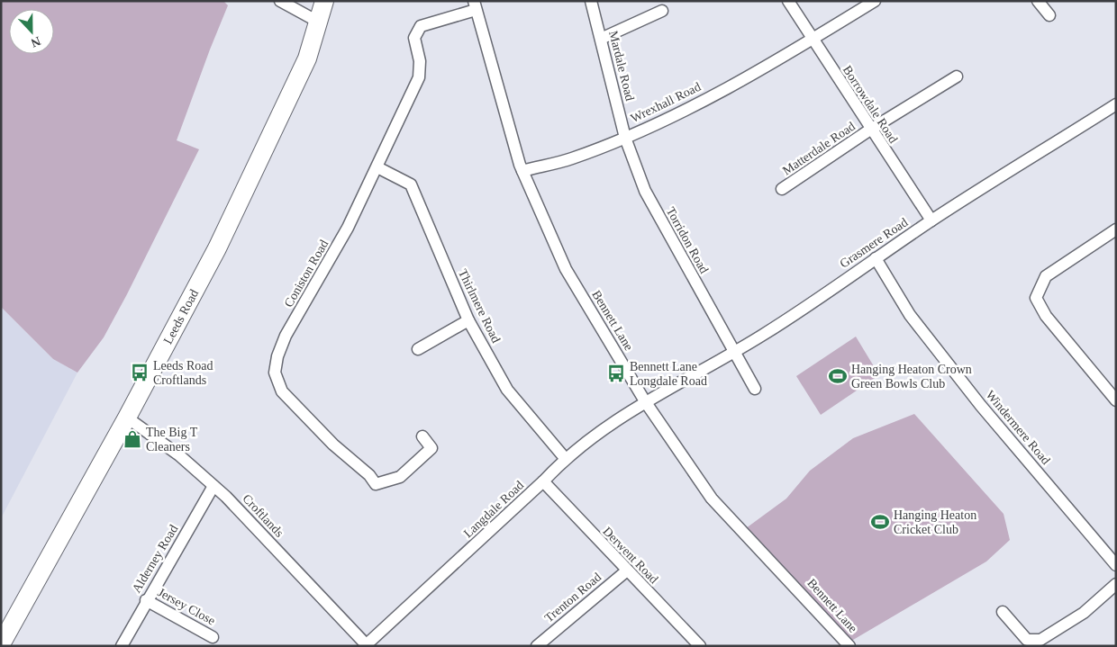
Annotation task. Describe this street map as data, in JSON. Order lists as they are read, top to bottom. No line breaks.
{"streets":{"main road":["Leeds Road"],"street":["Mardale Road","Wrexhall Road","Borrowdale Road","Matterdale Road","Torridon Road","Grasmere Road","Coniston Road","Thirlmere Road","Bennett Lane","Windermere Road","Langdale Road","Croftlands","Derwent Road","Alderney Road","Trenton Road","Jersey Close"]},"crossings":[["Mardale Road","Wrexhall Road"],["Mardale Road","Torridon Road"],["Wrexhall Road","Borrowdale Road"],["Wrexhall Road","Torridon Road"],["Wrexhall Road","Bennett Lane"],["Borrowdale Road","Matterdale Road"],["Borrowdale Road","Grasmere Road"],["Torridon Road","Grasmere Road"],["Grasmere Road","Bennett Lane"],["Grasmere Road","Windermere Road"],["Grasmere Road","Langdale Road"],["Coniston Road","Thirlmere Road"],["Coniston Road","Bennett Lane"],["Thirlmere Road","Langdale Road"],["Leeds Road","Croftlands"],["Bennett Lane","Langdale Road"],["Langdale Road","Croftlands"],["Langdale Road","Derwent Road"],["Croftlands","Alderney Road"],["Derwent Road","Trenton Road"],["Alderney Road","Jersey Close"]],"places":{"bus stop":["Leeds Road Croftlands","Bennett Lane Longdale Road"],"sports":["Hanging Heaton Crown Green Bowls Club","Hanging Heaton Cricket Club"],"shop":["The Big T Cleaners"]},"north":"bottom"}
